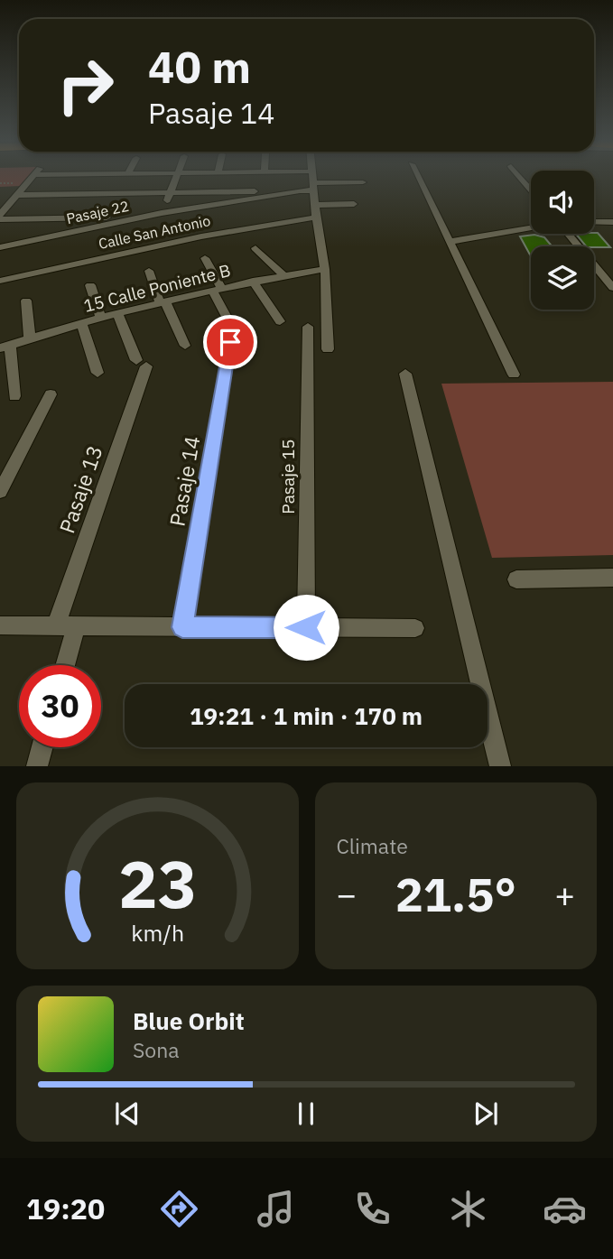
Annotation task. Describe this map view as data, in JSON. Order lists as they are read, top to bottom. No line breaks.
{"streets":{"street":["Pasaje 22","Calle San Antonio","15 Calle Poniente B","Pasaje 15","Pasaje 14","Pasaje 13"]},"crossings":[["15 Calle Poniente B","Pasaje 14"],["15 Calle Poniente B","Pasaje 13"]],"page":{"turn":["40 m","Pasaje 14"],"limit":"30","trip":"19:21 · 1 min · 170 m","tile":"Climate","heat":["−","21.5°","+"],"song":["Blue Orbit","Sona"],"tabs":"19:20","gauge":["23","km/h"]}}
